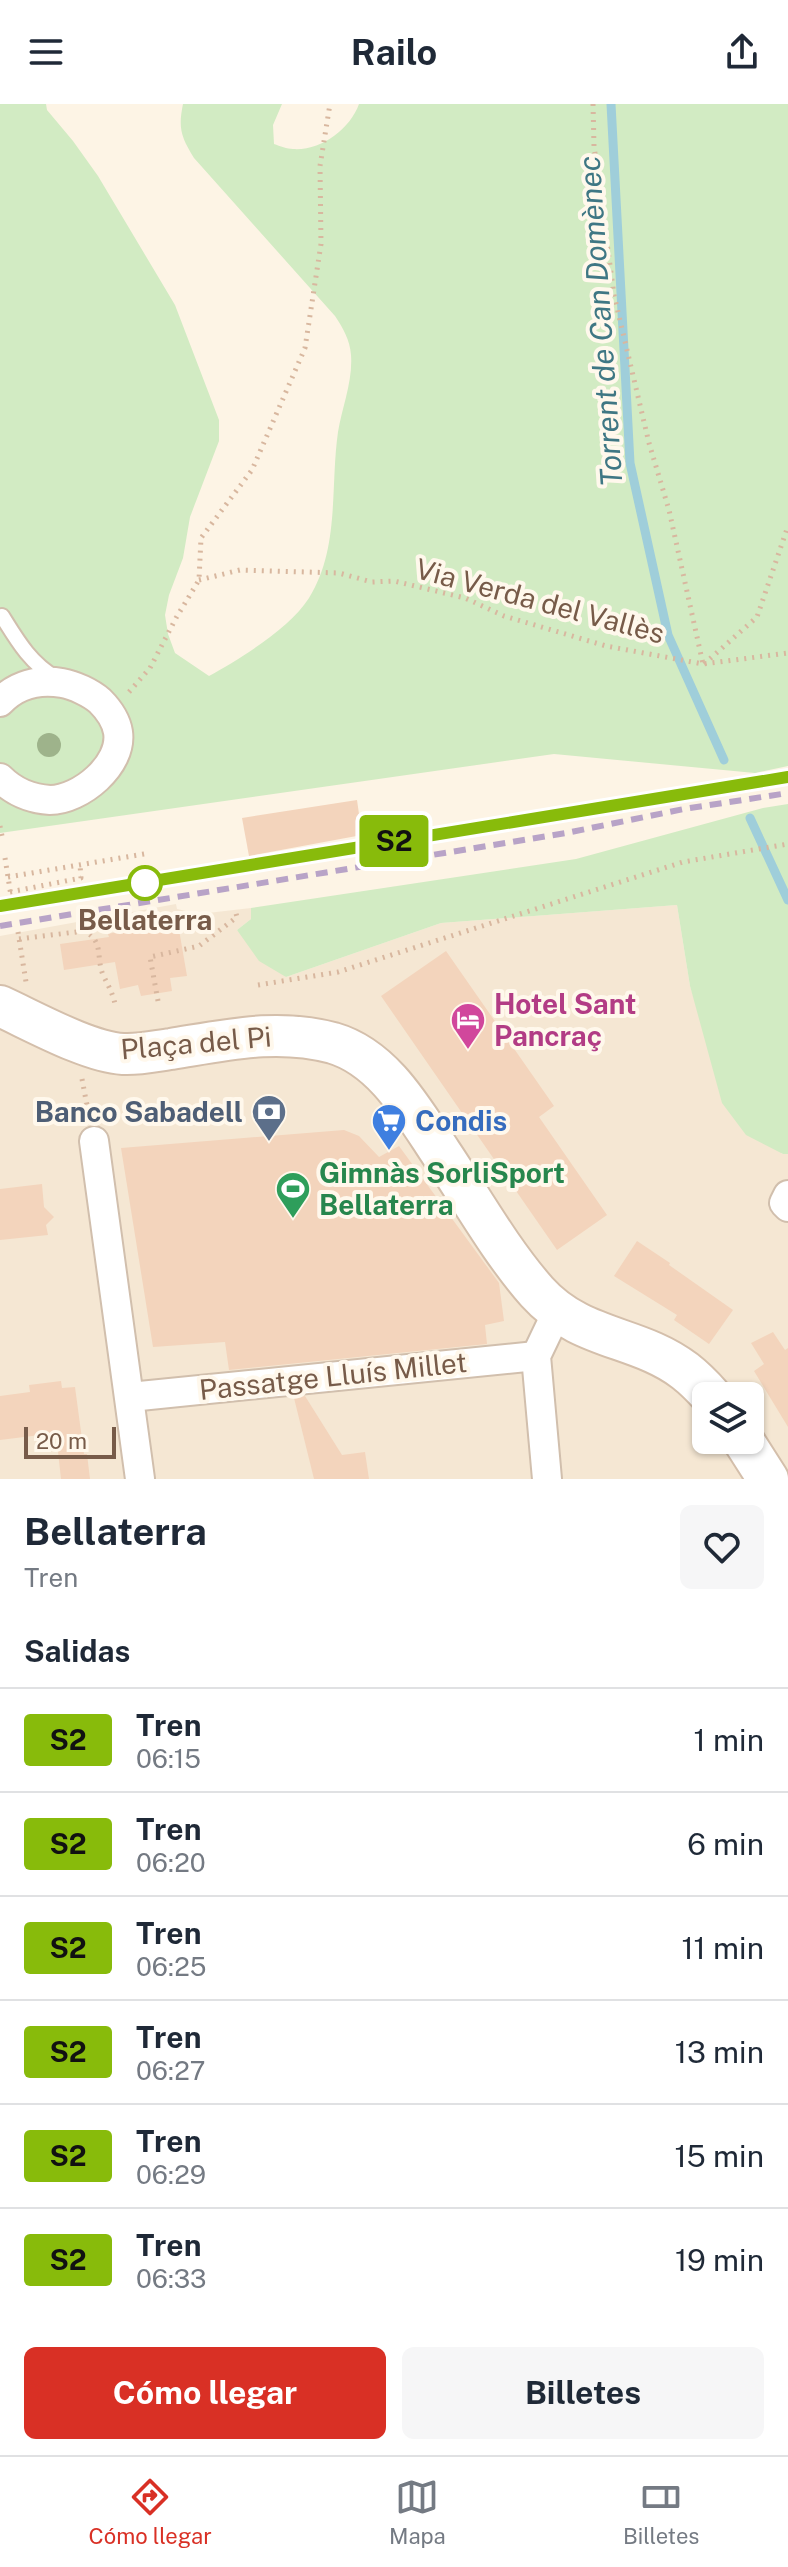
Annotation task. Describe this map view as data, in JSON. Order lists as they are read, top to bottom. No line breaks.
{"streets":{"street":["Plaça del Pi","Passatge Lluís Millet"],"path":["Via Verda del Vallès"]},"water":["Torrent de Can Domènec"],"places":{"other":["Bellaterra"],"hotel":["Hotel Sant Pancraç"],"bank":["Banco Sabadell"],"supermarket":["Condis"],"sports":["Gimnàs SorliSport Bellaterra"]},"scale_bar":"20 m","page":{"header":"Railo","on_map":"S2","scale":"20 m","heading":[["Bellaterra","Tren"],"Salidas"],"list":[{"mark":"S2","name":"Tren","note":"06:15","value":"1 min"},{"mark":"S2","name":"Tren","note":"06:20","value":"6 min"},{"mark":"S2","name":"Tren","note":"06:25","value":"11 min"},{"mark":"S2","name":"Tren","note":"06:27","value":"13 min"},{"mark":"S2","name":"Tren","note":"06:29","value":"15 min"},{"mark":"S2","name":"Tren","note":"06:33","value":"19 min"}],"buttons":["Cómo llegar","Billetes"],"tabs":["Cómo llegar","Mapa","Billetes"]}}
